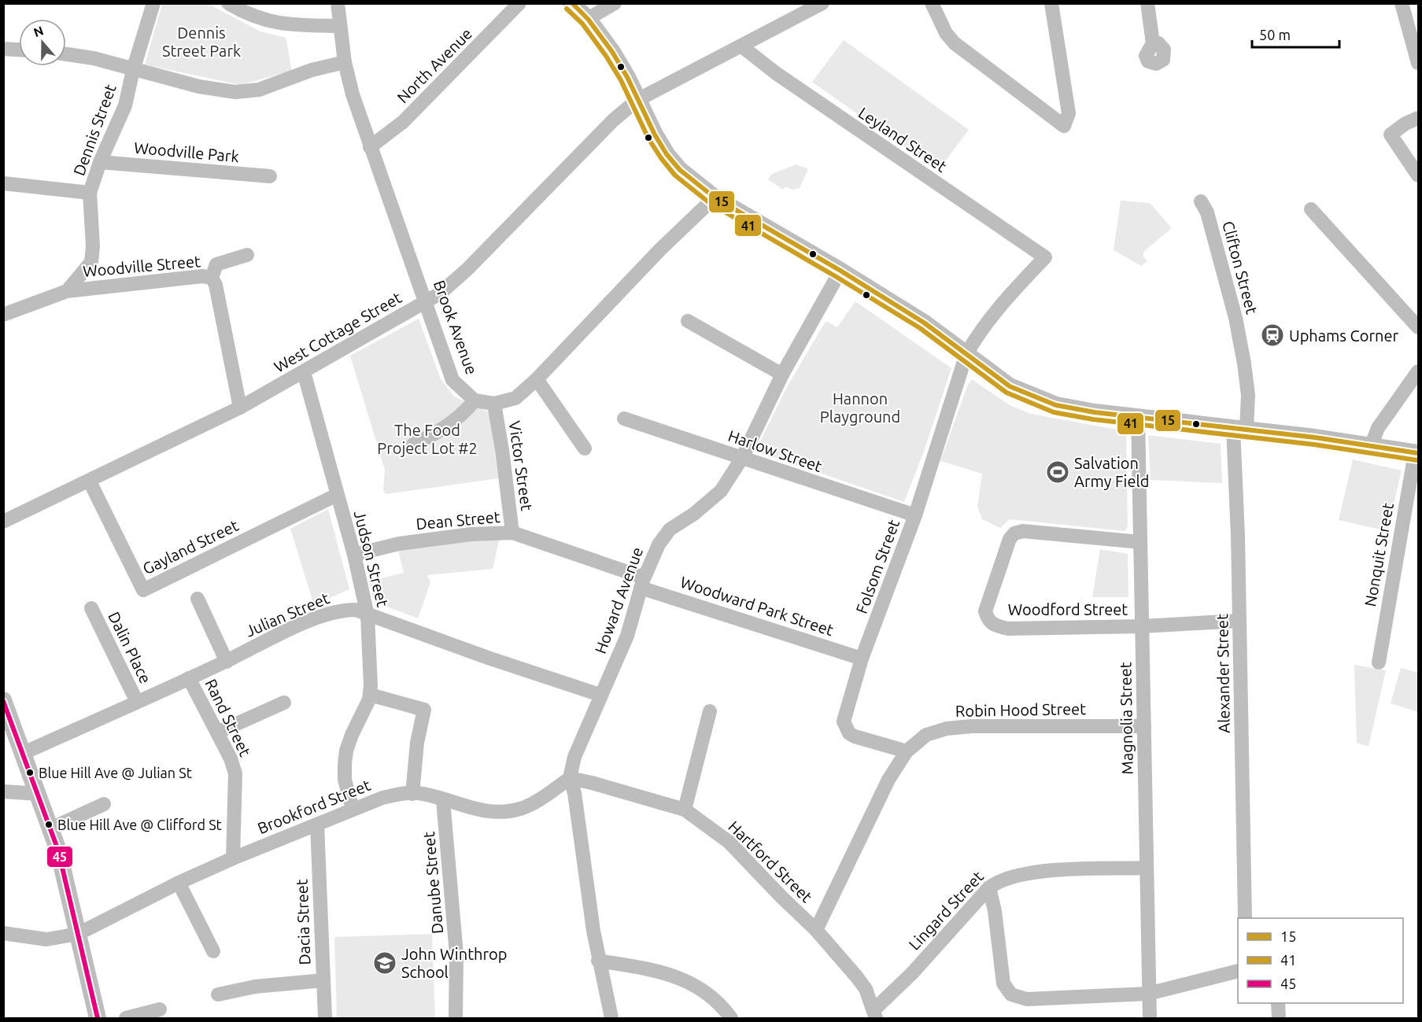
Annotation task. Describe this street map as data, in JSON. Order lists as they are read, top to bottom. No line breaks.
{"streets":{"street":["North Avenue","Dennis Street","Leyland Street","Woodville Park","Woodville Street","Clifton Street","Brook Avenue","West Cottage Street","Harlow Street","Victor Street","Dean Street","Gayland Street","Nonquit Street","Judson Street","Folsom Street","Howard Avenue","Woodward Park Street","Woodford Street","Julian Street","Dalin Place","Alexander Street","Robin Hood Street","Rand Street","Magnolia Street","Brookford Street","Hartford Street","Danube Street","Lingard Street","Dacia Street"]},"crossings":[["North Avenue","Brook Avenue"],["Dennis Street","Woodville Park"],["Dennis Street","Woodville Street"],["Leyland Street","West Cottage Street"],["Leyland Street","Folsom Street"],["Woodville Street","West Cottage Street"],["Clifton Street","Alexander Street"],["Brook Avenue","West Cottage Street"],["West Cottage Street","Gayland Street"],["West Cottage Street","Judson Street"],["Harlow Street","Folsom Street"],["Harlow Street","Howard Avenue"],["Victor Street","Dean Street"],["Dean Street","Judson Street"],["Dean Street","Howard Avenue"],["Dean Street","Woodward Park Street"],["Gayland Street","Judson Street"],["Judson Street","Julian Street"],["Judson Street","Brookford Street"],["Folsom Street","Woodward Park Street"],["Folsom Street","Robin Hood Street"],["Howard Avenue","Woodward Park Street"],["Howard Avenue","Julian Street"],["Howard Avenue","Brookford Street"],["Howard Avenue","Hartford Street"],["Woodford Street","Magnolia Street"],["Julian Street","Dalin Place"],["Julian Street","Rand Street"],["Robin Hood Street","Magnolia Street"],["Robin Hood Street","Hartford Street"],["Rand Street","Brookford Street"],["Magnolia Street","Lingard Street"],["Brookford Street","Hartford Street"],["Brookford Street","Danube Street"],["Brookford Street","Dacia Street"],["Hartford Street","Lingard Street"]],"parks":["Dennis Street Park","Hannon Playground","The Food Project Lot #2"],"places":{"station":["Uphams Corner"],"sports":["Salvation Army Field"],"other":["Blue Hill Ave @ Julian St","Blue Hill Ave @ Clifford St"],"school or university":["John Winthrop School"]},"lines":["transit line 15","transit line 41","transit line 45"],"legend":["15","41","45"],"scale_bar":"50 m","north":"top"}
